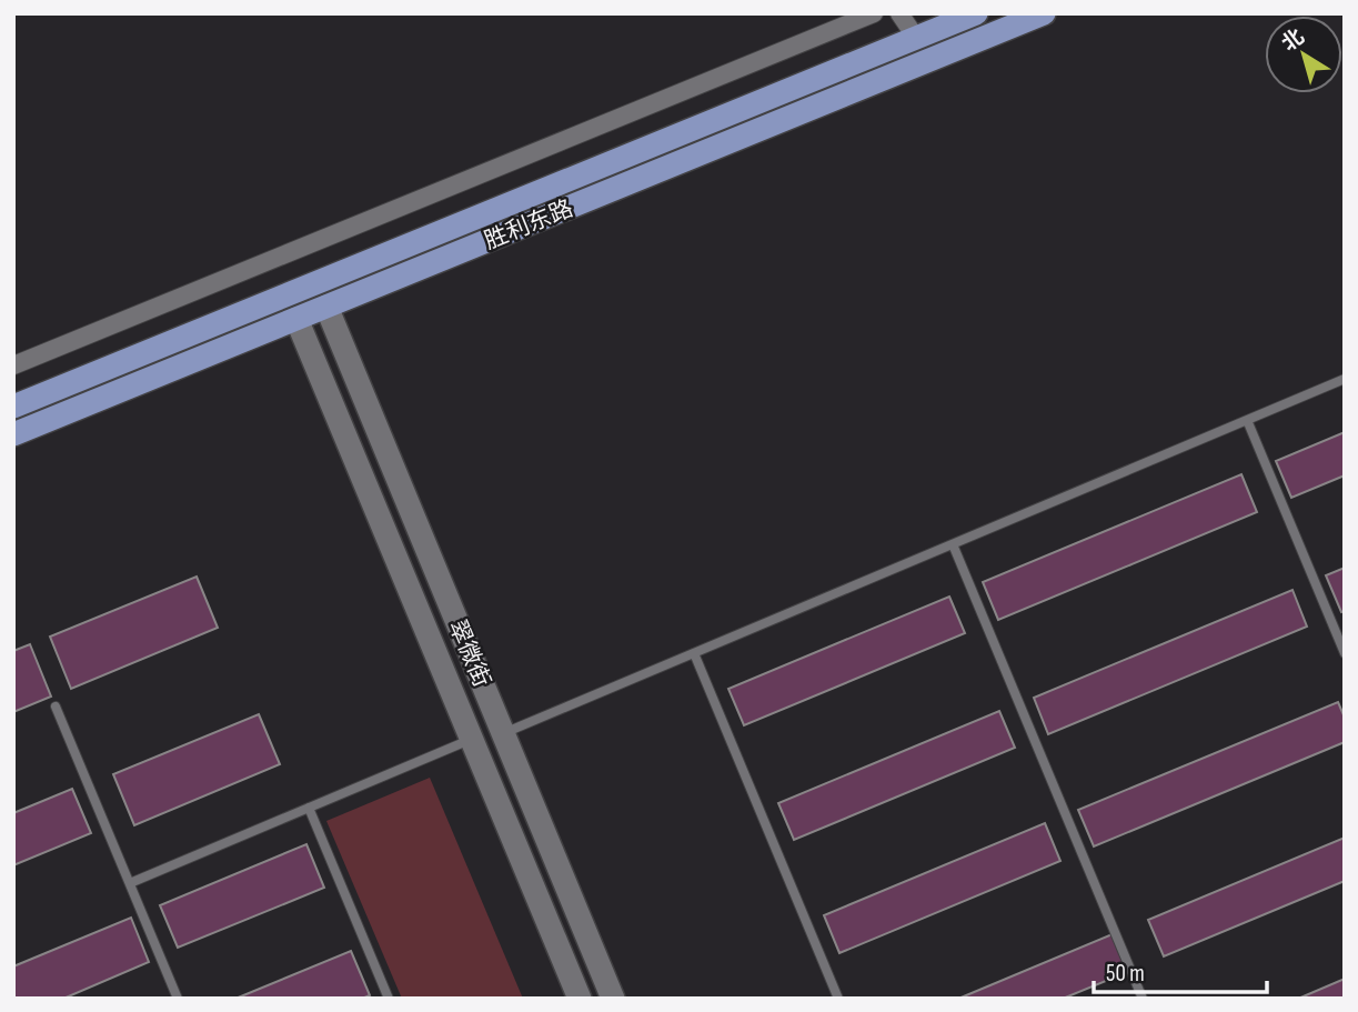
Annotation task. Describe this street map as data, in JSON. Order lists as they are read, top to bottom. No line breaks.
{"streets":{"main road":["胜利东路"],"street":["翠微街"]},"crossings":[["胜利东路","翠微街"]],"scale_bar":"50 m","north":"top left"}
